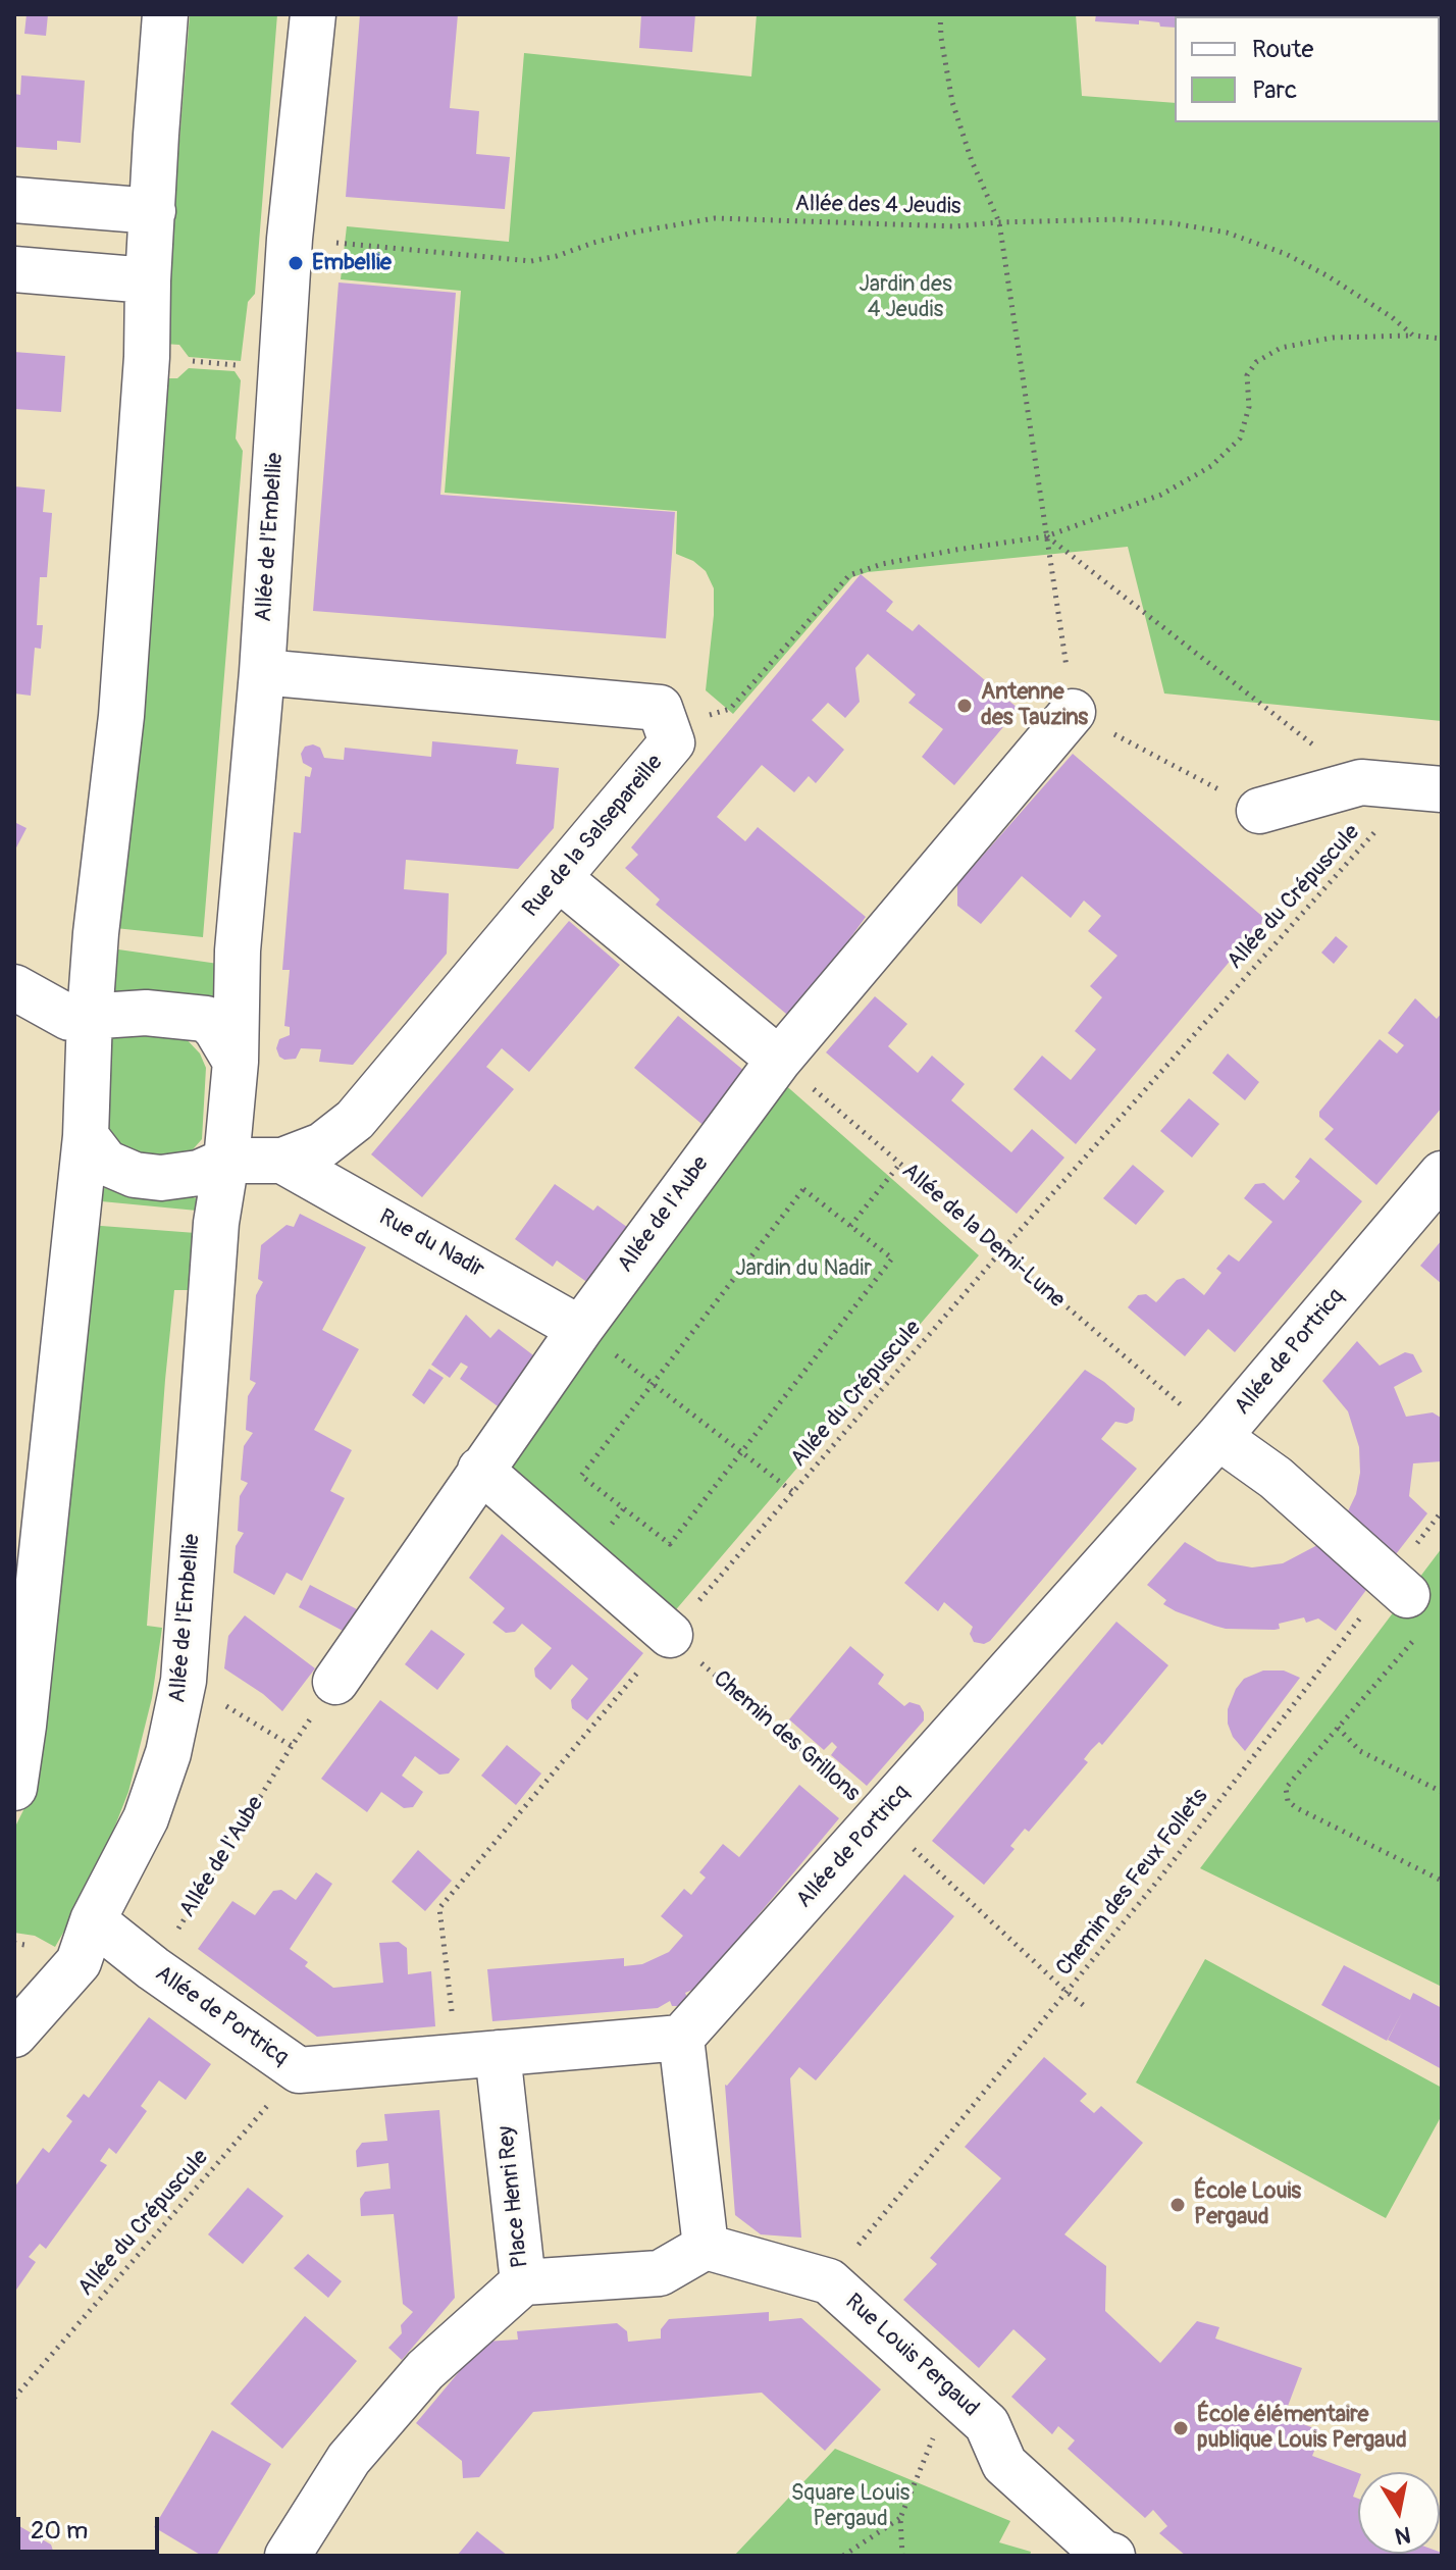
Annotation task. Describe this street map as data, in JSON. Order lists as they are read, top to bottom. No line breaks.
{"streets":{"street":["Allée de l'Embellie","Rue de la Salsepareille","Allée de l'Aube","Rue du Nadir","Allée de Portricq","Place Henri Rey","Rue Louis Pergaud"],"path":["Allée des 4 Jeudis","Allée du Crépuscule","Allée de la Demi-Lune","Chemin des Grillons","Chemin des Feux Follets"]},"crossings":[["Allée des 4 Jeudis","Allée de l'Embellie"],["Allée de l'Embellie","Rue de la Salsepareille"],["Allée de l'Embellie","Allée de Portricq"],["Rue de la Salsepareille","Rue du Nadir"],["Allée du Crépuscule","Allée de la Demi-Lune"],["Allée du Crépuscule","Allée de Portricq"],["Allée du Crépuscule","Chemin des Grillons"],["Allée du Crépuscule","Place Henri Rey"],["Allée de l'Aube","Allée de la Demi-Lune"],["Allée de l'Aube","Rue du Nadir"],["Allée de l'Aube","Allée de Portricq"],["Allée de la Demi-Lune","Allée de Portricq"],["Allée de Portricq","Chemin des Grillons"],["Allée de Portricq","Place Henri Rey"],["Chemin des Grillons","Chemin des Feux Follets"],["Place Henri Rey","Rue Louis Pergaud"]],"parks":["Jardin des 4 Jeudis","Jardin du Nadir","Square Louis Pergaud"],"places":["Embellie","Antenne des Tauzins","École Louis Pergaud","École élémentaire publique Louis Pergaud"],"legend":["Route","Parc"],"scale_bar":"20 m","north":"bottom"}
